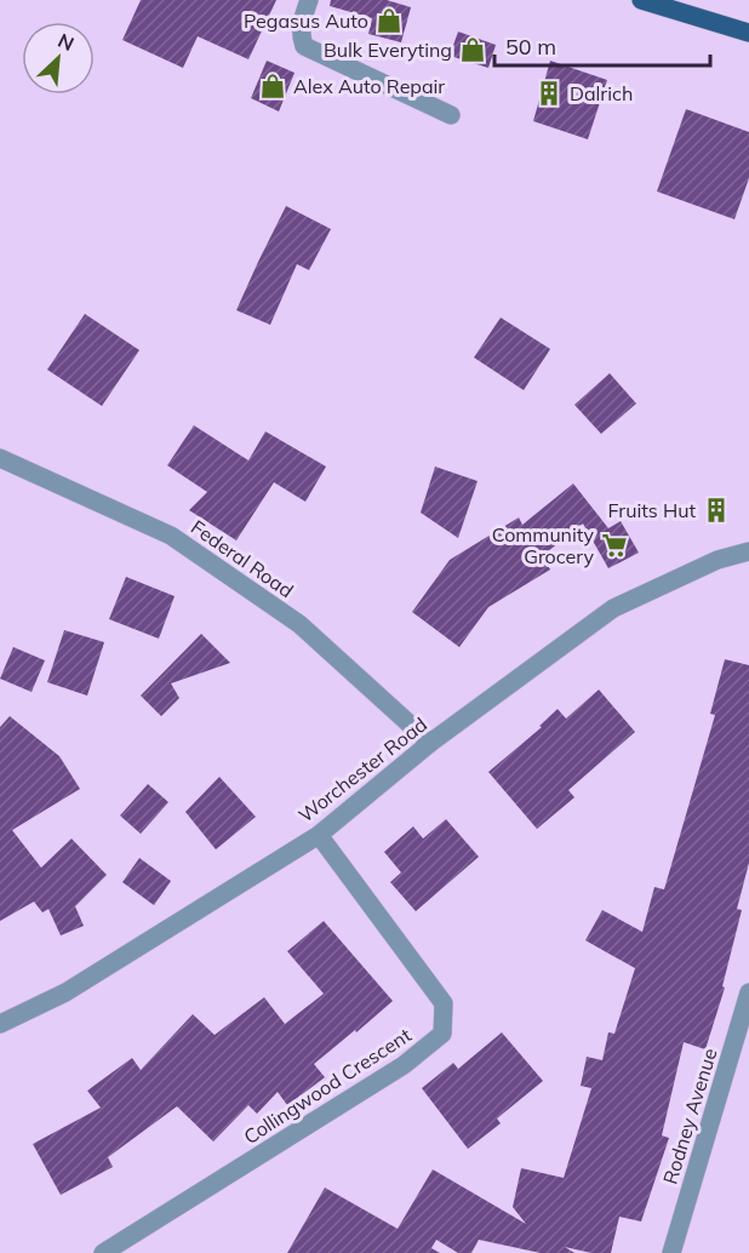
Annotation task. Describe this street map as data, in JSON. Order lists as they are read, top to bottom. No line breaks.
{"streets":{"street":["Federal Road","Worchester Road","Collingwood Crescent","Rodney Avenue"]},"crossings":[["Federal Road","Worchester Road"],["Worchester Road","Collingwood Crescent"]],"places":{"shop":["Pegasus Auto","Bulk Everyting","Alex Auto Repair"],"building":["Dalrich","Fruits Hut"],"supermarket":["Community Grocery"]},"scale_bar":"50 m","north":"top right"}
